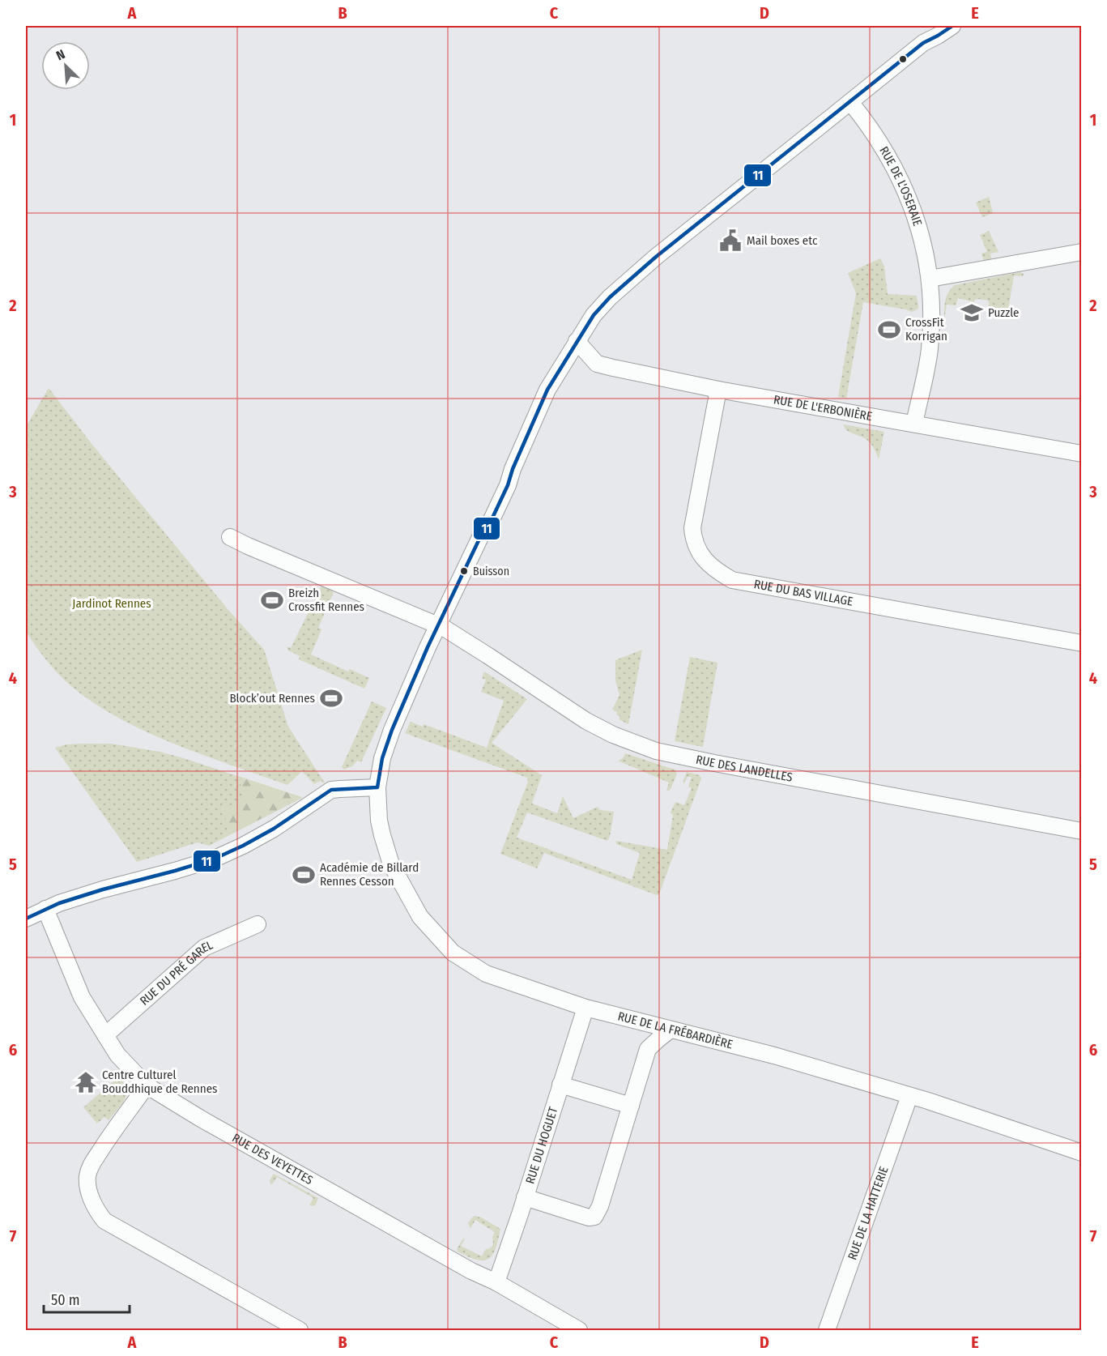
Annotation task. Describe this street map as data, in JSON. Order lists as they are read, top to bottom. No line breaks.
{"streets":{"street":["RUE DE L'OSERAIE","RUE DE L'ERBONIÈRE","RUE DU BAS VILLAGE","RUE DES LANDELLES","RUE DU PRÉ GAREL","RUE DE LA FRÉBARDIÈRE","RUE DU HOGUET","RUE DES VEYETTES","RUE DE LA HATTERIE"]},"crossings":[["RUE DE L'OSERAIE","RUE DE L'ERBONIÈRE"],["RUE DE L'OSERAIE","RUE DE LA FRÉBARDIÈRE"],["RUE DE L'ERBONIÈRE","RUE DU BAS VILLAGE"],["RUE DE L'ERBONIÈRE","RUE DE LA FRÉBARDIÈRE"],["RUE DES LANDELLES","RUE DE LA FRÉBARDIÈRE"],["RUE DU PRÉ GAREL","RUE DES VEYETTES"],["RUE DE LA FRÉBARDIÈRE","RUE DU HOGUET"],["RUE DE LA FRÉBARDIÈRE","RUE DE LA HATTERIE"],["RUE DU HOGUET","RUE DES VEYETTES"]],"parks":["Jardinot Rennes"],"places":{"public building":["Mail boxes etc"],"school or university":["Puzzle"],"sports":["CrossFit Korrigan","Breizh Crossfit Rennes","Block’out Rennes","Académie de Billard Rennes Cesson"],"other":["Buisson"],"temple":["Centre Culturel Bouddhique de Rennes"]},"lines":["transit line 11"],"scale_bar":"50 m","north":"top left","grid":{"columns":["A","B","C","D","E"],"rows":["1","2","3","4","5","6","7"]}}
